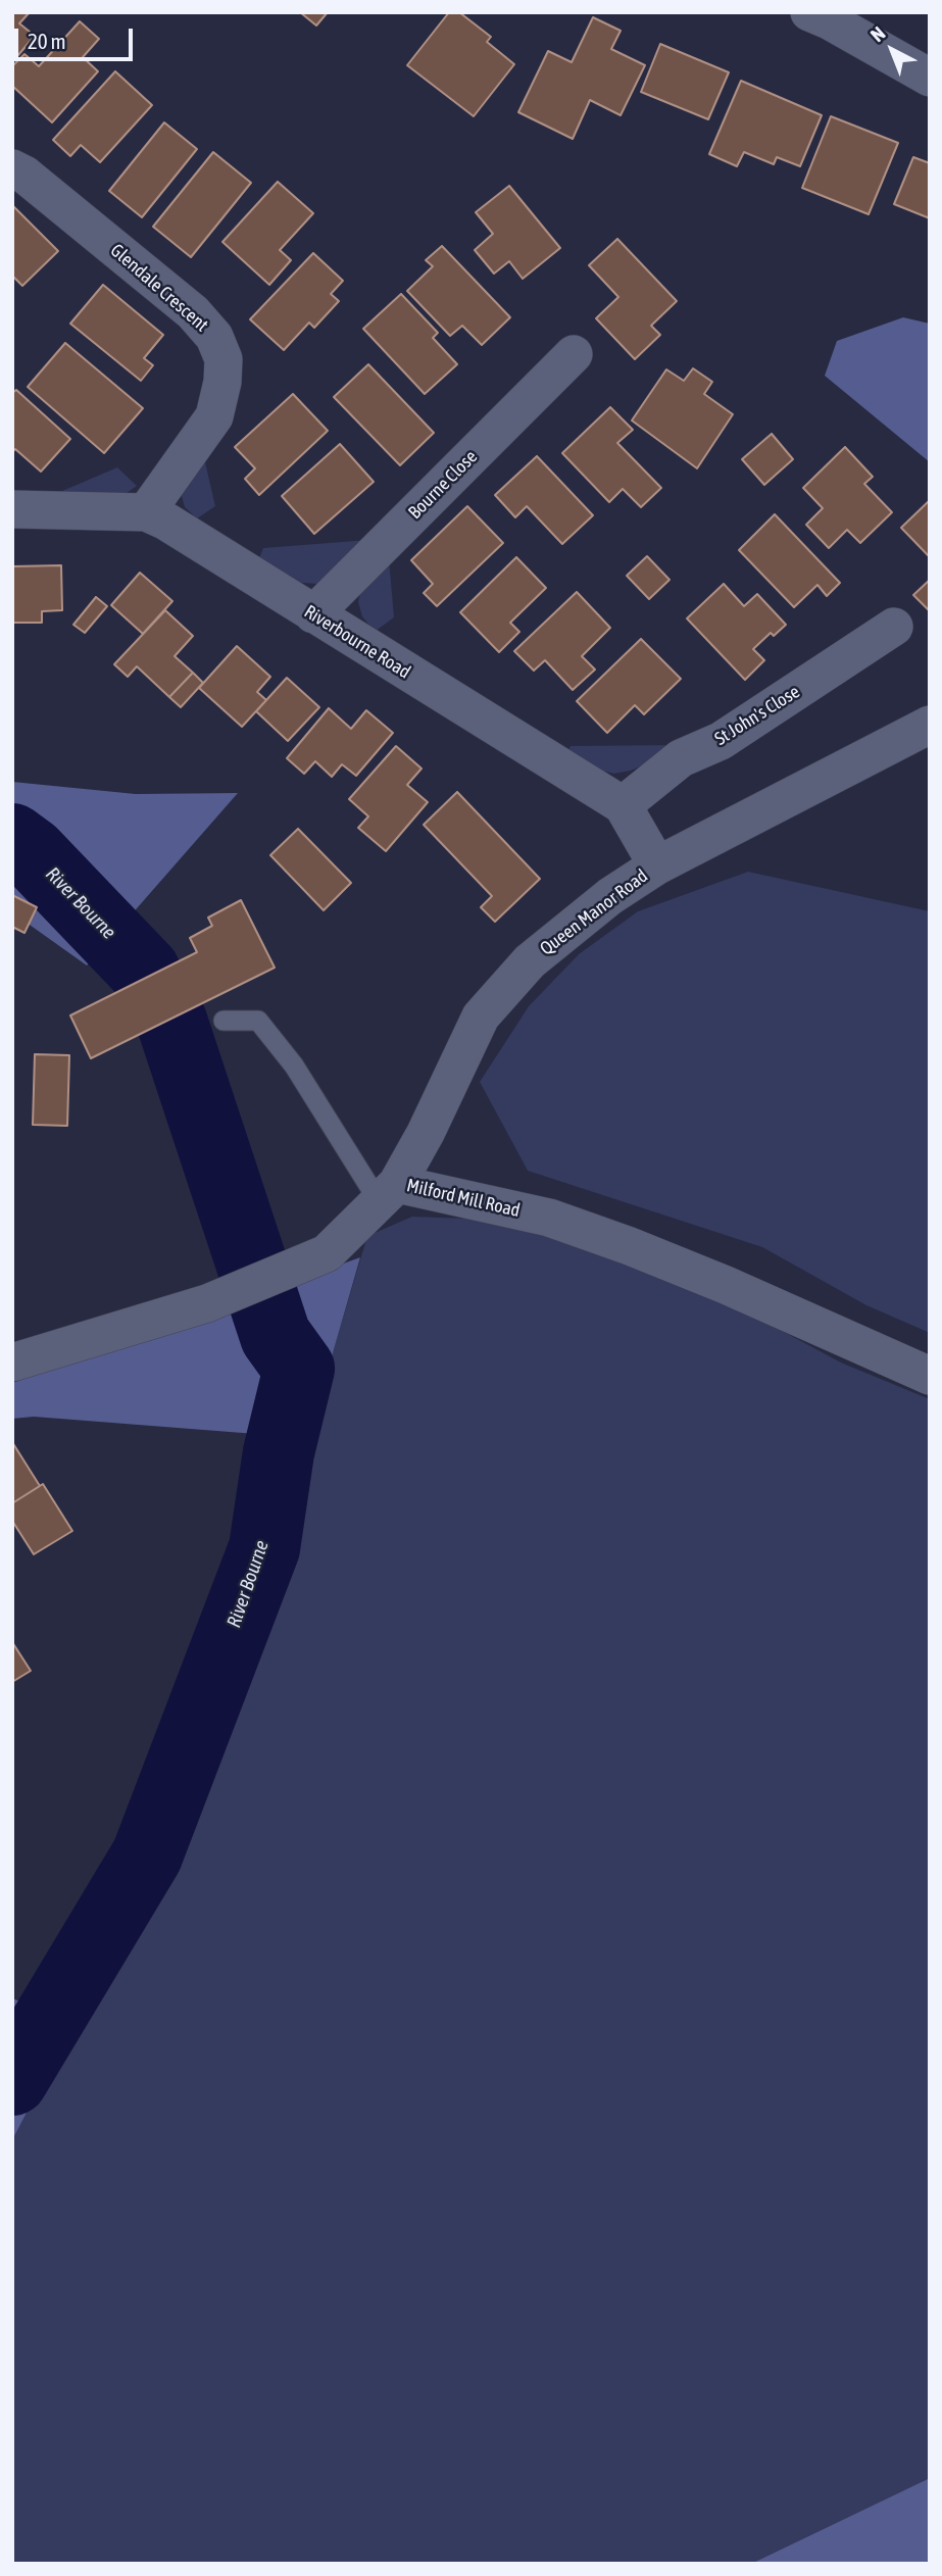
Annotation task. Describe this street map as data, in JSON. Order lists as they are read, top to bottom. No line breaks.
{"streets":{"street":["Glendale Crescent","Bourne Close","Riverbourne Road","St John's Close","Queen Manor Road","Milford Mill Road"]},"crossings":[["Glendale Crescent","Riverbourne Road"],["Bourne Close","Riverbourne Road"],["Riverbourne Road","St John's Close"],["Riverbourne Road","Queen Manor Road"],["Queen Manor Road","Milford Mill Road"]],"water":["River Bourne"],"scale_bar":"20 m","north":"top left"}
